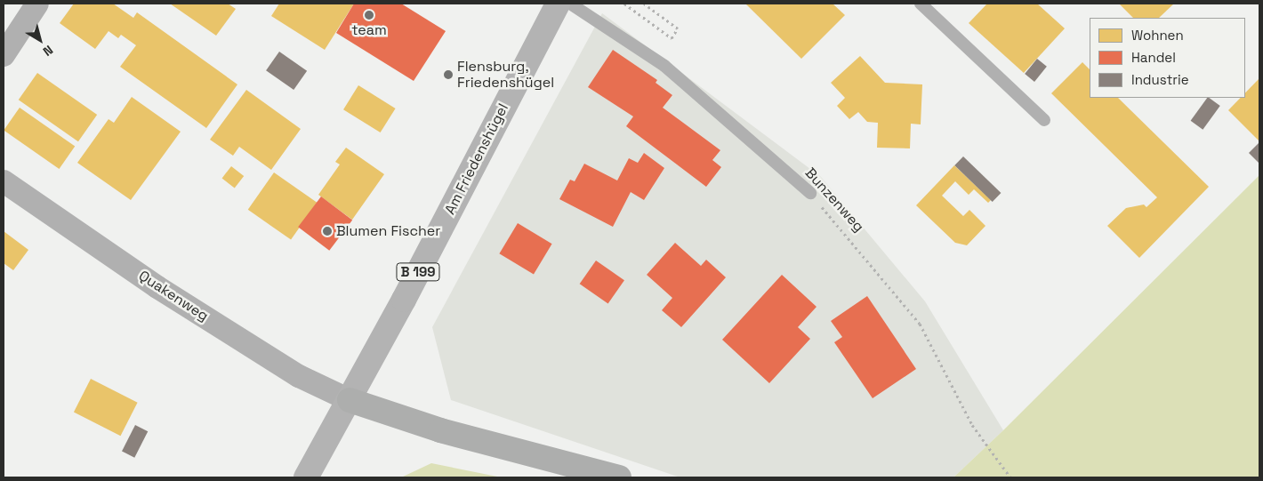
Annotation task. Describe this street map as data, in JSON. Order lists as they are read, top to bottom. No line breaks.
{"streets":{"main road":["Am Friedenshügel","B 199"],"street":["Quakenweg"],"lane":["Bunzenweg"]},"crossings":[["Am Friedenshügel","Quakenweg"]],"places":["team","Flensburg, Friedenshügel","Blumen Fischer"],"legend":["Wohnen","Handel","Industrie"],"north":"bottom right"}
